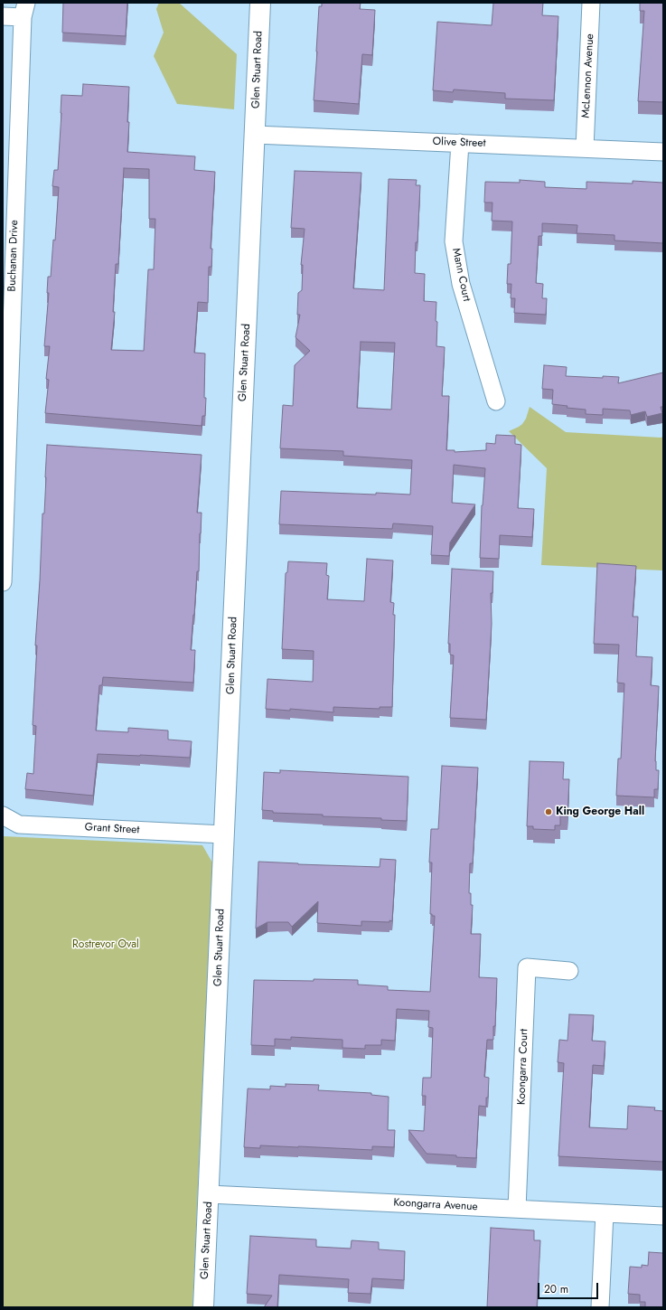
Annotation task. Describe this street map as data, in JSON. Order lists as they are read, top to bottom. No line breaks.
{"streets":{"street":["Glen Stuart Road","McLennon Avenue","Olive Street","Buchanan Drive","Mann Court","Grant Street","Koongarra Court","Koongarra Avenue"]},"crossings":[["Glen Stuart Road","Olive Street"],["Glen Stuart Road","Grant Street"],["Glen Stuart Road","Koongarra Avenue"],["McLennon Avenue","Olive Street"],["Olive Street","Mann Court"],["Koongarra Court","Koongarra Avenue"]],"parks":["Rostrevor Oval"],"places":["King George Hall"],"scale_bar":"20 m"}
